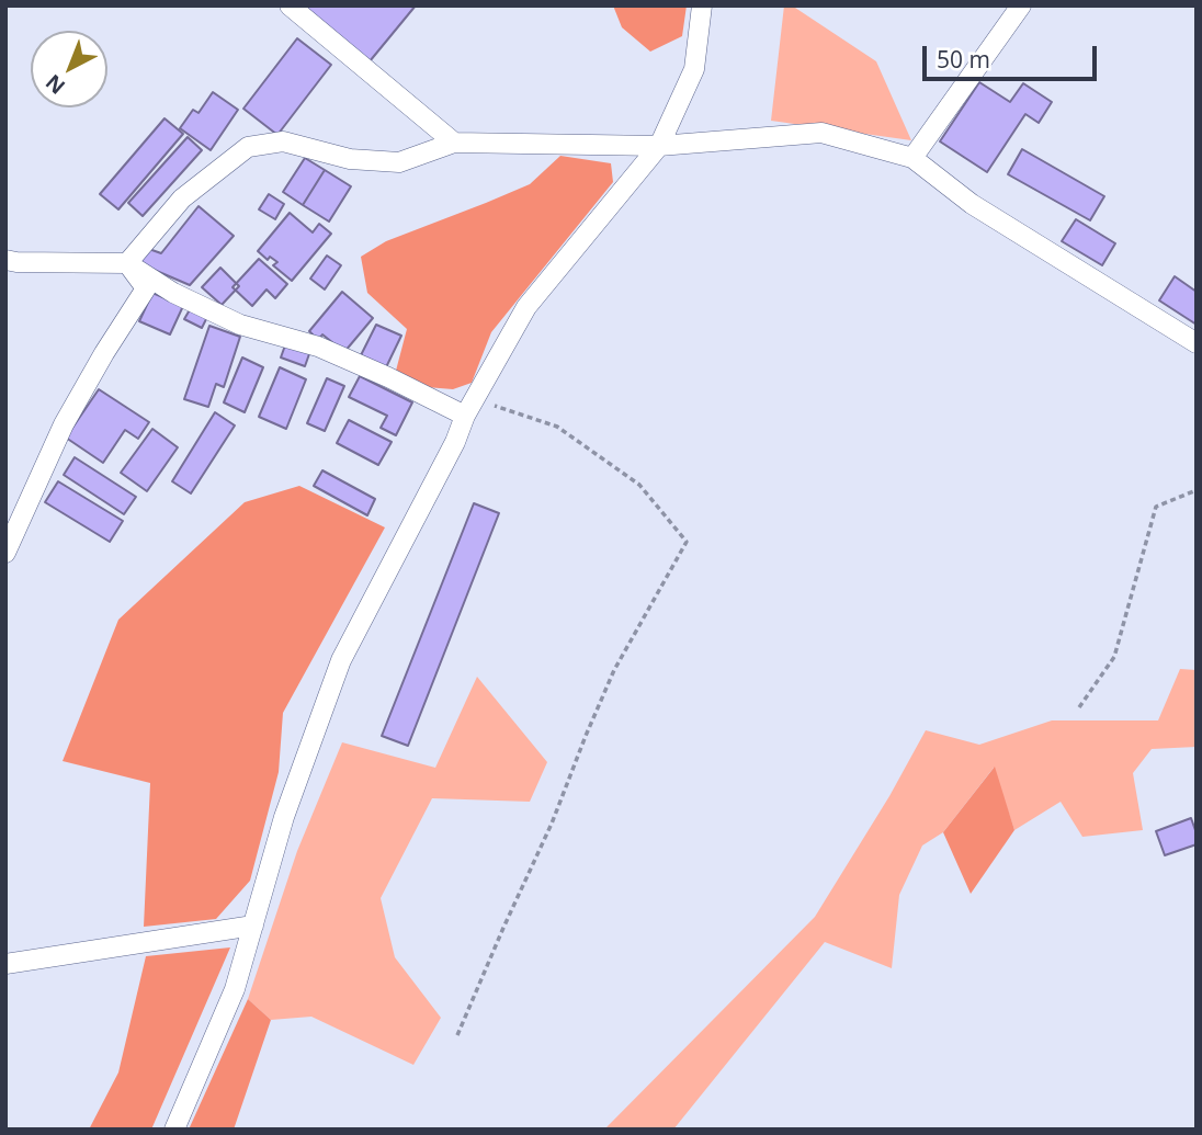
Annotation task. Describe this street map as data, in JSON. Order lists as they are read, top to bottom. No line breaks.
{"scale_bar":"50 m","north":"bottom left"}
